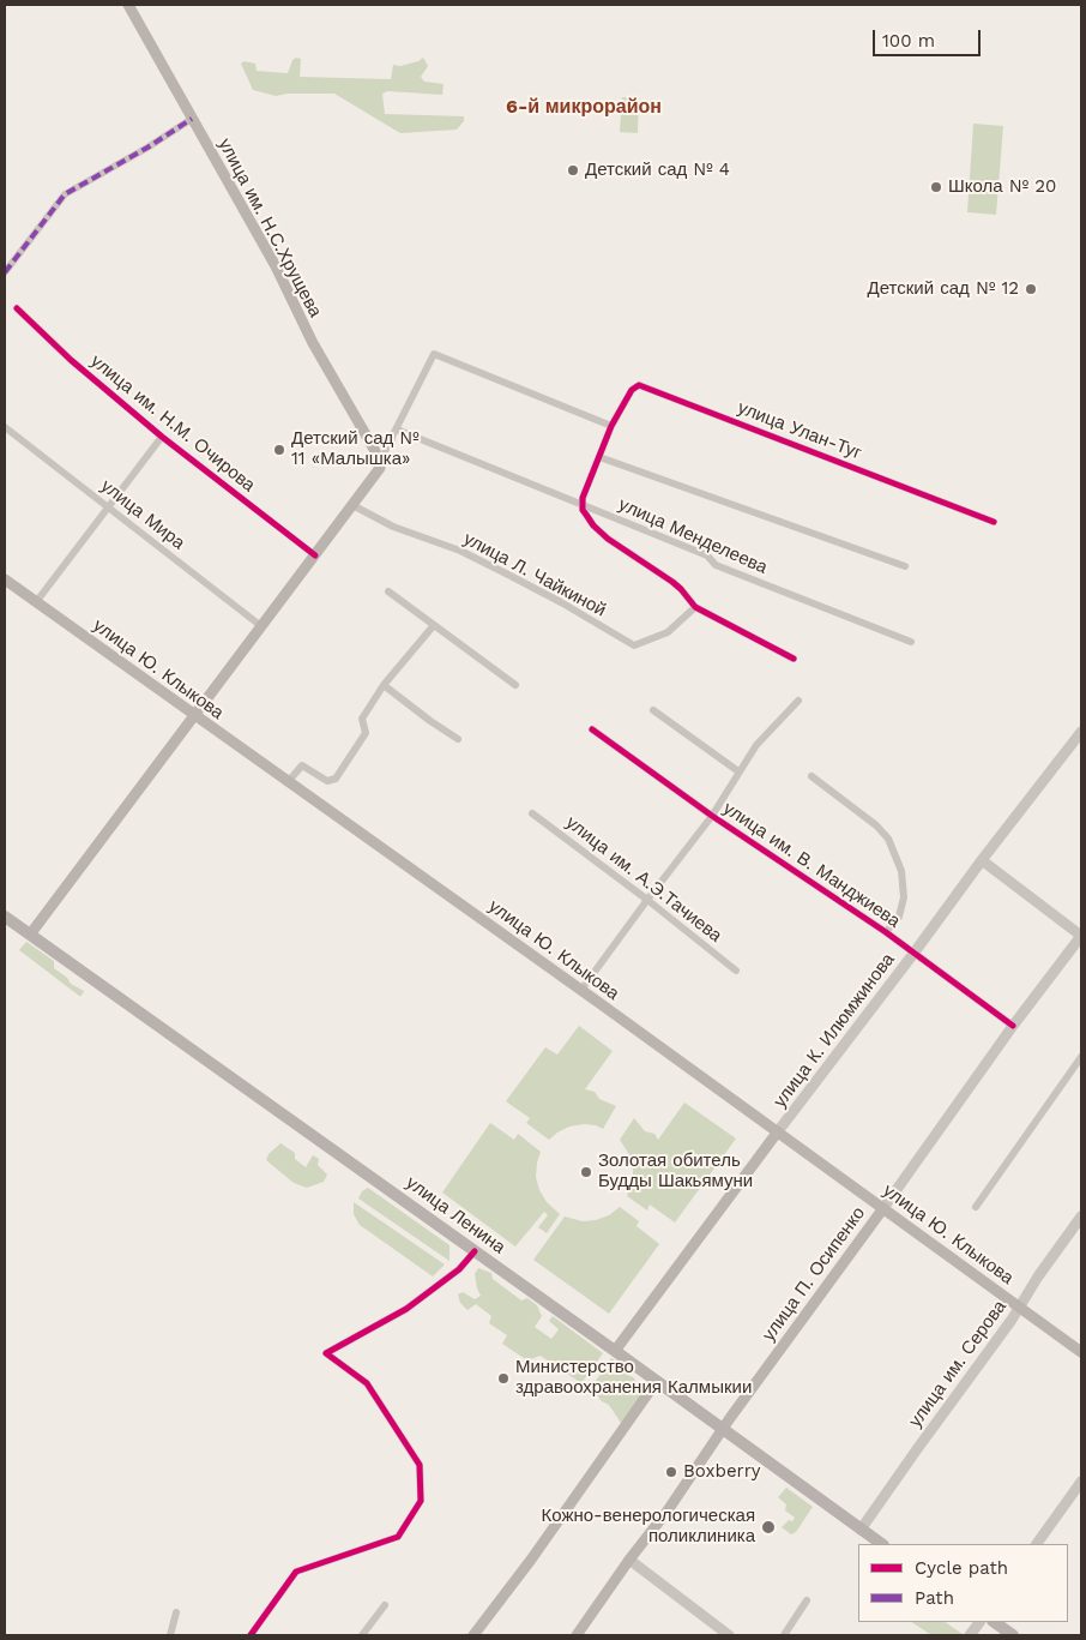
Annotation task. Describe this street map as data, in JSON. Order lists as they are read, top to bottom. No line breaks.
{"streets":{"main road":["улица им. Н.С.Хрущева","улица Ю. Клыкова","улица К. Илюмжинова","улица Ленина","улица П. Осипенко"],"street":["улица им. Н.М. Очирова","улица Улан-Туг","улица Мира","улица Менделеева","улица Л. Чайкиной","улица им. В. Манджиева","улица им. А.Э.Тачиева","улица им. Серова"]},"crossings":[["улица Ю. Клыкова","улица К. Илюмжинова"],["улица Ю. Клыкова","улица П. Осипенко"],["улица Ю. Клыкова","улица им. Серова"],["улица им. В. Манджиева","улица К. Илюмжинова"],["улица им. В. Манджиева","улица П. Осипенко"],["улица К. Илюмжинова","улица Ленина"],["улица Ленина","улица П. Осипенко"],["улица Ленина","улица им. Серова"]],"districts":["6-й микрорайон"],"places":["Детский сад № 4","Школа № 20","Детский сад № 12","Детский сад № 11 «Малышка»","Золотая обитель Будды Шакьямуни","Министерство здравоохранения Калмыкии","Boxberry","Кожно-венерологическая поликлиника"],"legend":["Cycle path","Path"],"scale_bar":"100 m"}
